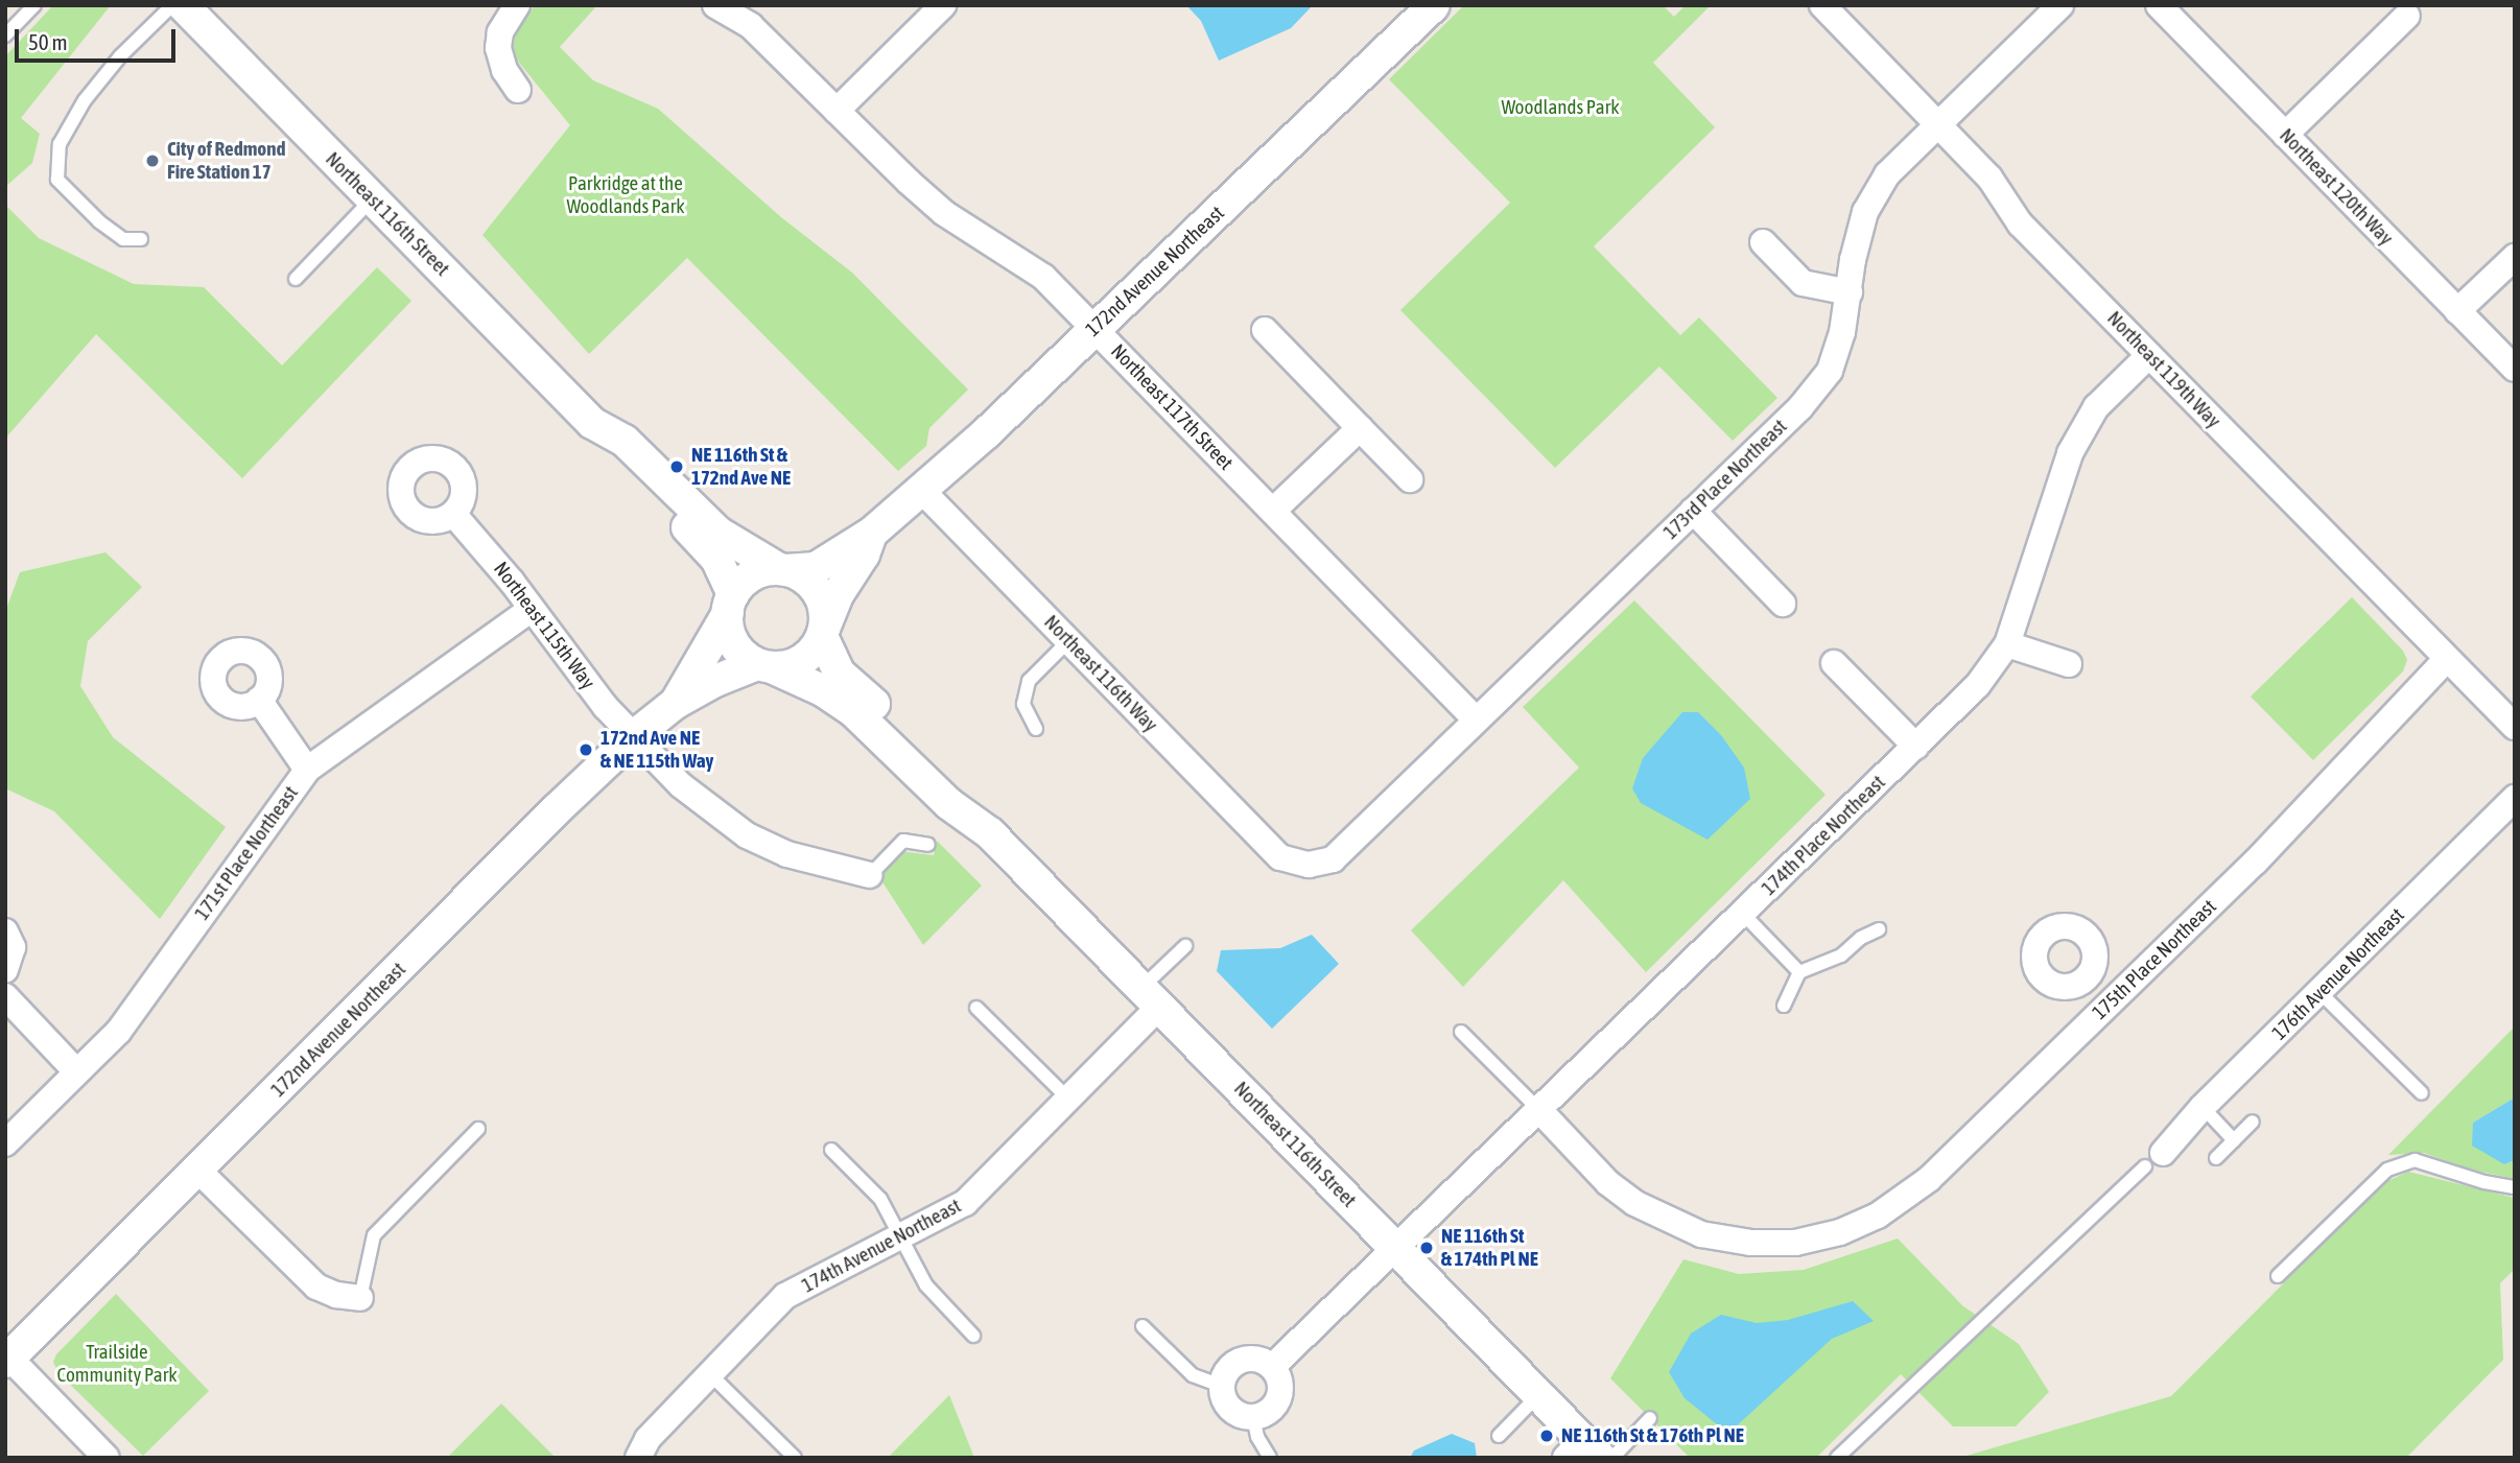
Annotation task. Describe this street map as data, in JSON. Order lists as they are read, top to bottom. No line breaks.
{"streets":{"street":["Northeast 120th Way","Northeast 116th Street","172nd Avenue Northeast","Northeast 119th Way","Northeast 117th Street","173rd Place Northeast","Northeast 115th Way","Northeast 116th Way","174th Place Northeast","171st Place Northeast","175th Place Northeast","176th Avenue Northeast","174th Avenue Northeast"]},"crossings":[["Northeast 116th Street","172nd Avenue Northeast"],["Northeast 116th Street","174th Place Northeast"],["Northeast 116th Street","174th Avenue Northeast"],["172nd Avenue Northeast","Northeast 117th Street"],["172nd Avenue Northeast","Northeast 115th Way"],["172nd Avenue Northeast","Northeast 116th Way"],["Northeast 119th Way","173rd Place Northeast"],["Northeast 119th Way","174th Place Northeast"],["Northeast 119th Way","175th Place Northeast"],["Northeast 117th Street","173rd Place Northeast"],["173rd Place Northeast","Northeast 116th Way"],["Northeast 115th Way","171st Place Northeast"],["174th Place Northeast","175th Place Northeast"]],"parks":["Woodlands Park","Parkridge at the Woodlands Park","Trailside Community Park"],"places":["City of Redmond Fire Station 17","NE 116th St & 172nd Ave NE","172nd Ave NE & NE 115th Way","NE 116th St & 174th Pl NE","NE 116th St & 176th Pl NE"],"scale_bar":"50 m"}
